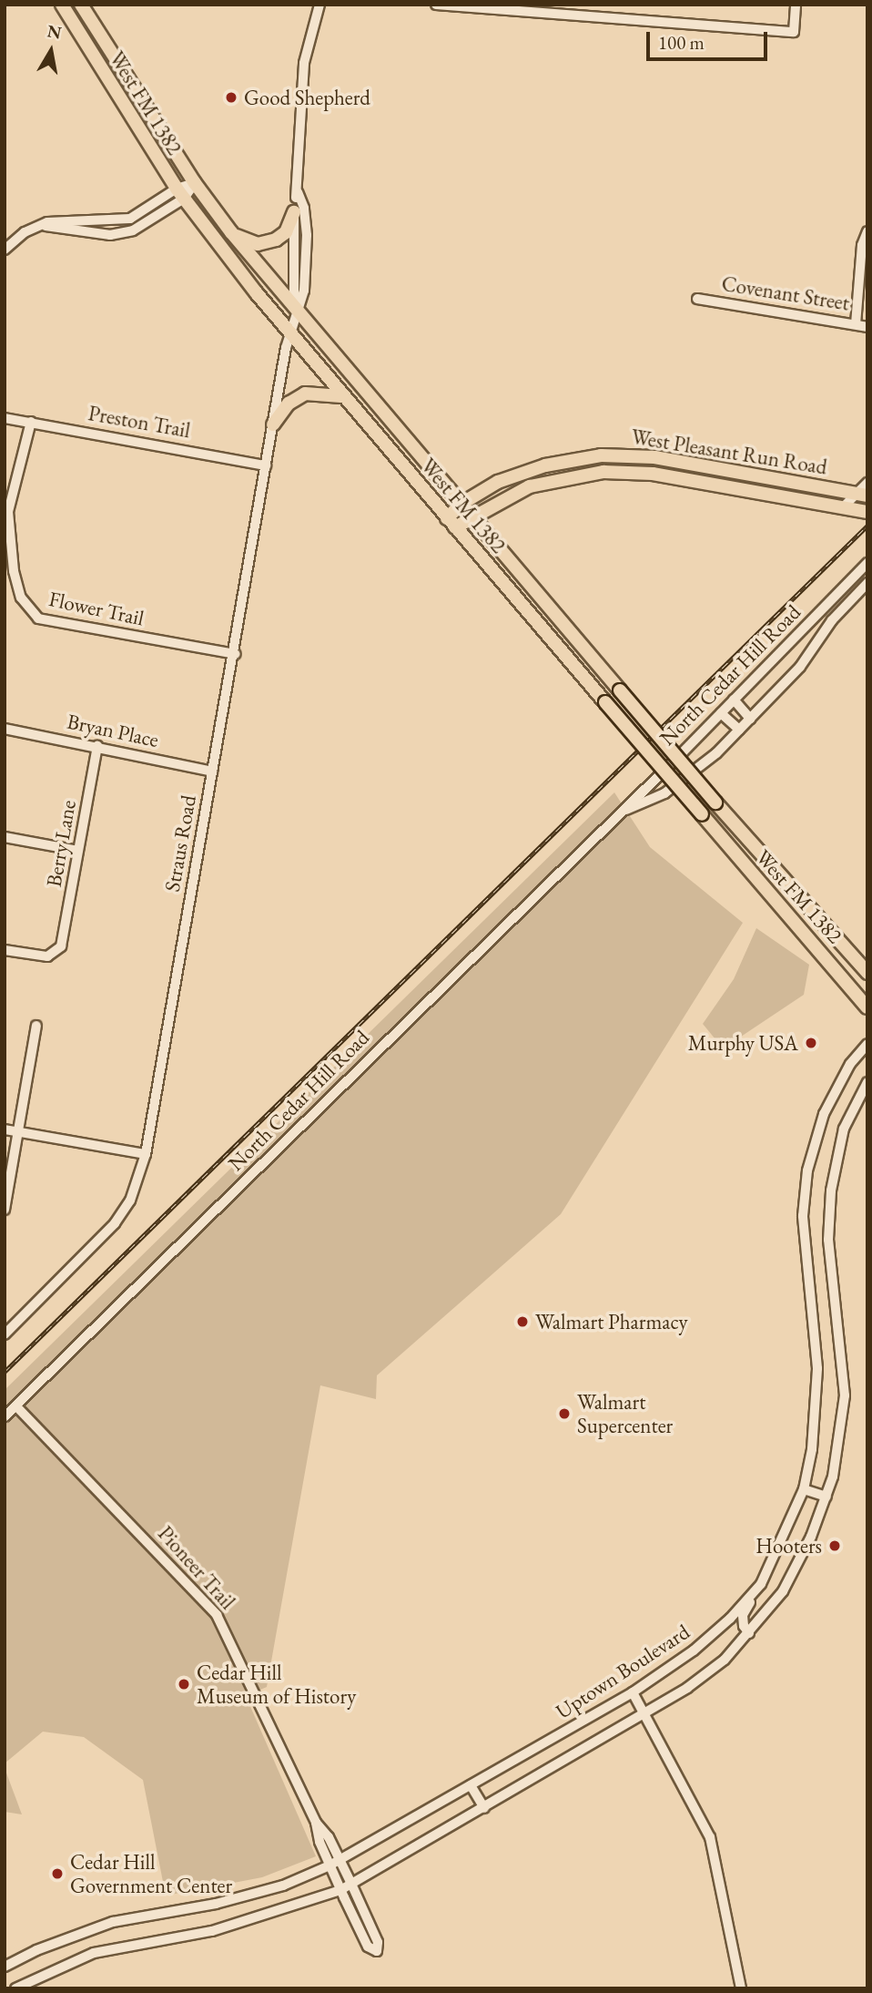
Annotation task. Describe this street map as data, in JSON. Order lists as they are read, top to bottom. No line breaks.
{"streets":{"main road":["West FM 1382","West Pleasant Run Road"],"street":["Covenant Street","Preston Trail","Flower Trail","North Cedar Hill Road","Bryan Place","Berry Lane","Straus Road","Pioneer Trail","Uptown Boulevard"]},"crossings":[["West FM 1382","West Pleasant Run Road"],["West FM 1382","Straus Road"],["Preston Trail","Flower Trail"],["Preston Trail","Straus Road"],["Flower Trail","Straus Road"],["North Cedar Hill Road","Pioneer Trail"],["Bryan Place","Berry Lane"],["Bryan Place","Straus Road"],["Pioneer Trail","Uptown Boulevard"]],"places":["Good Shepherd","Murphy USA","Walmart Pharmacy","Walmart Supercenter","Hooters","Cedar Hill Museum of History","Cedar Hill Government Center"],"scale_bar":"100 m","north":"top"}
